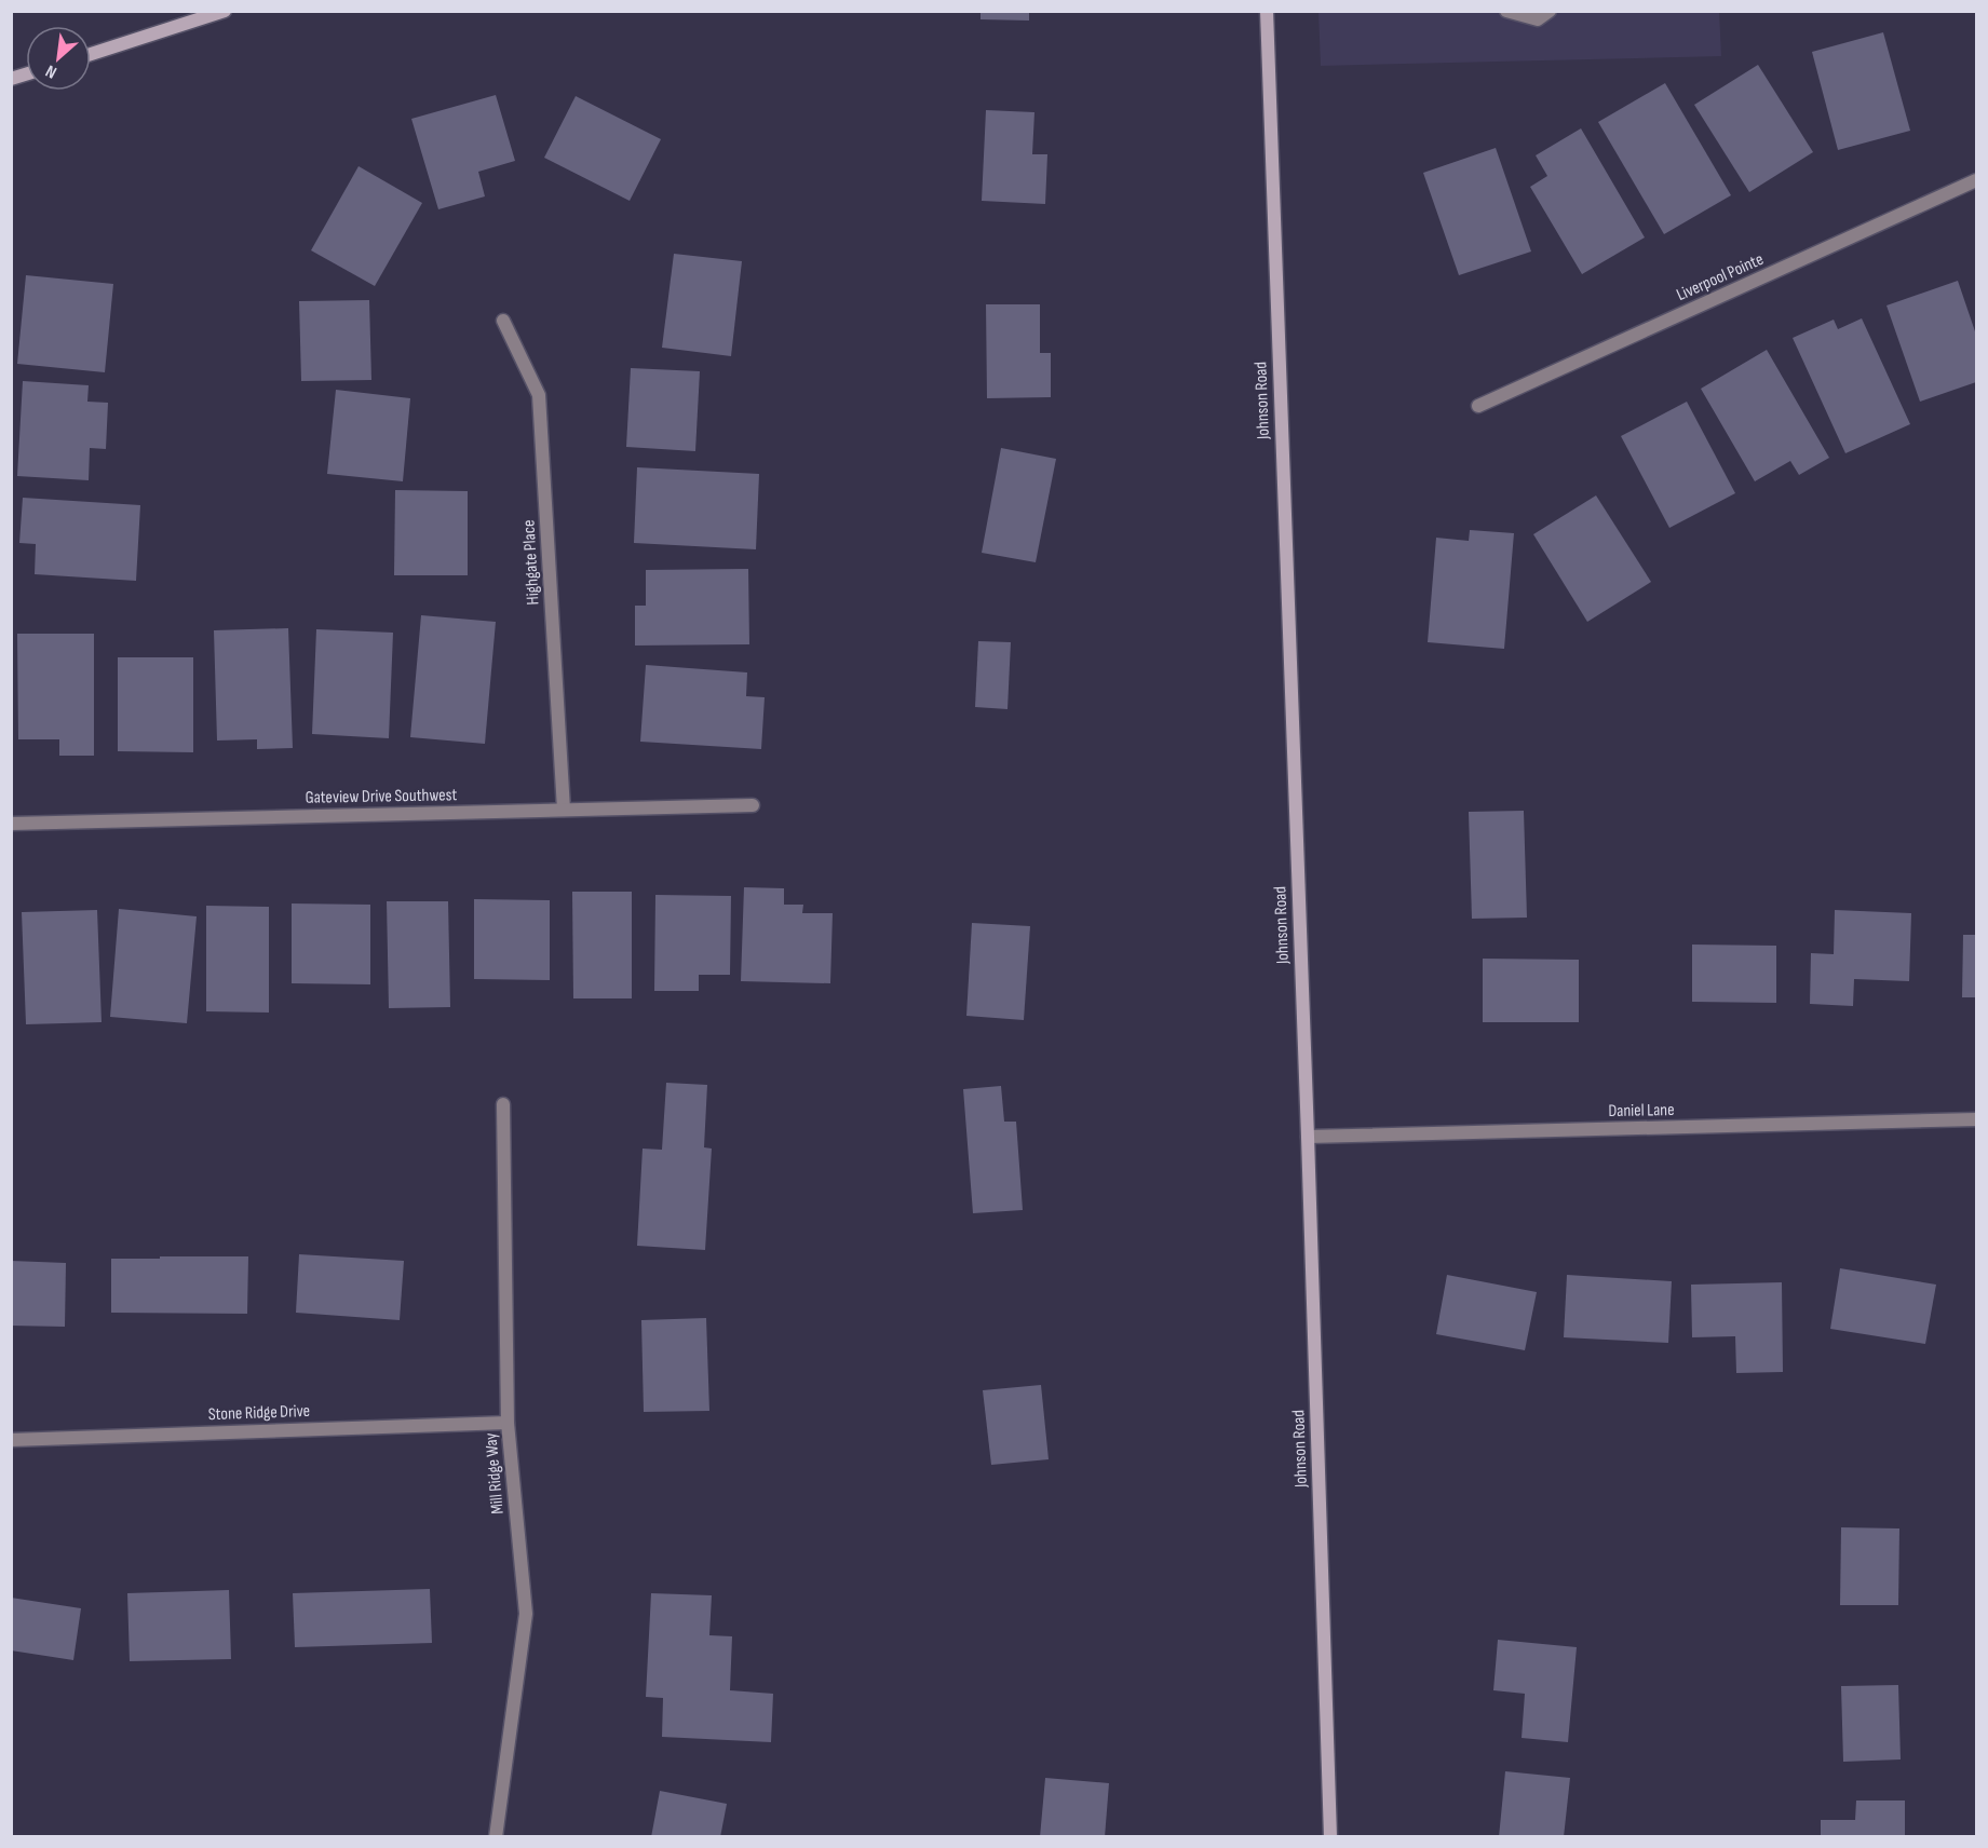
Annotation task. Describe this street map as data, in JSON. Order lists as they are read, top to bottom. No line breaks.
{"streets":{"street":["Liverpool Pointe","Johnson Road","Highgate Place","Gateview Drive Southwest","Daniel Lane","Stone Ridge Drive","Mill Ridge Way"]},"crossings":[["Johnson Road","Daniel Lane"],["Highgate Place","Gateview Drive Southwest"],["Stone Ridge Drive","Mill Ridge Way"]],"north":"bottom left"}
